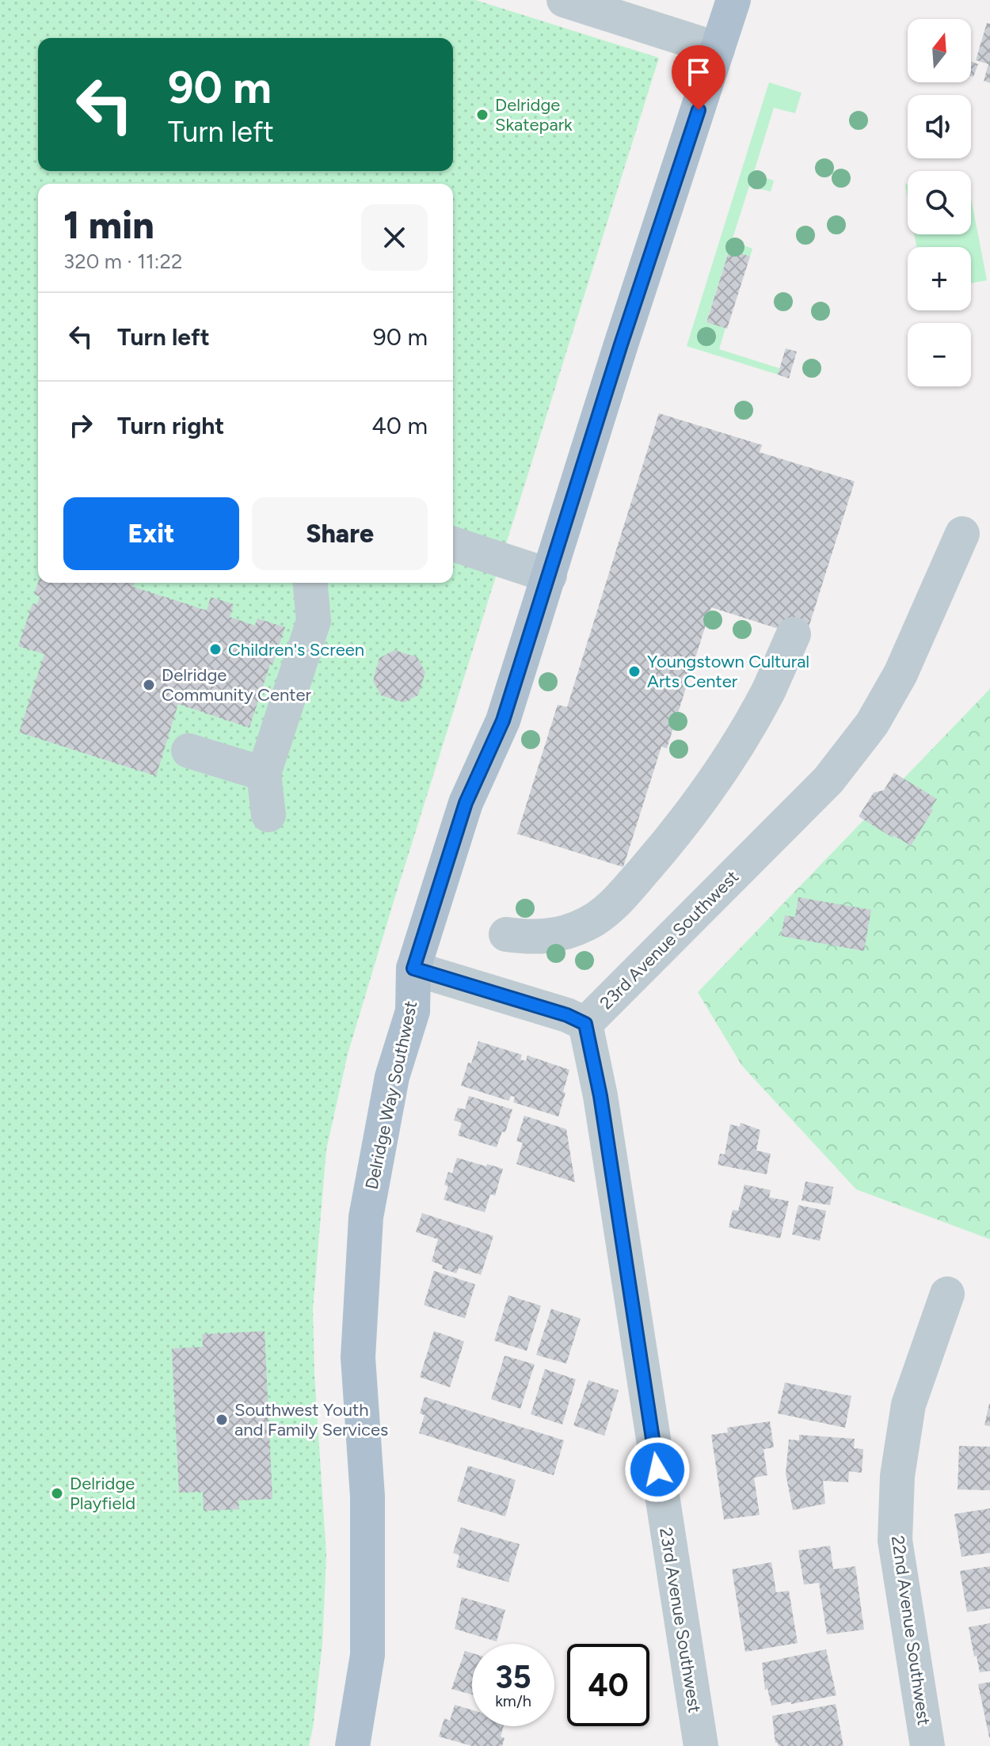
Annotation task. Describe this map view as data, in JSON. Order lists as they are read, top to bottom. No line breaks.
{"streets":{"main road":["Delridge Way Southwest"],"street":["23rd Avenue Southwest","22nd Avenue Southwest"]},"places":["Delridge Skatepark","Children's Screen","Youngstown Cultural Arts Center","Delridge Community Center","Southwest Youth and Family Services","Delridge Playfield"],"north":"top","page":{"map_buttons":["+","−"],"turn":["90 m","Turn left"],"heading":["1 min","320 m · 11:22"],"list":[{"name":"Turn left","value":"90 m"},{"name":"Turn right","value":"40 m"}],"buttons":["Exit","Share"],"speed":"35 km/h","limit":"40"}}
